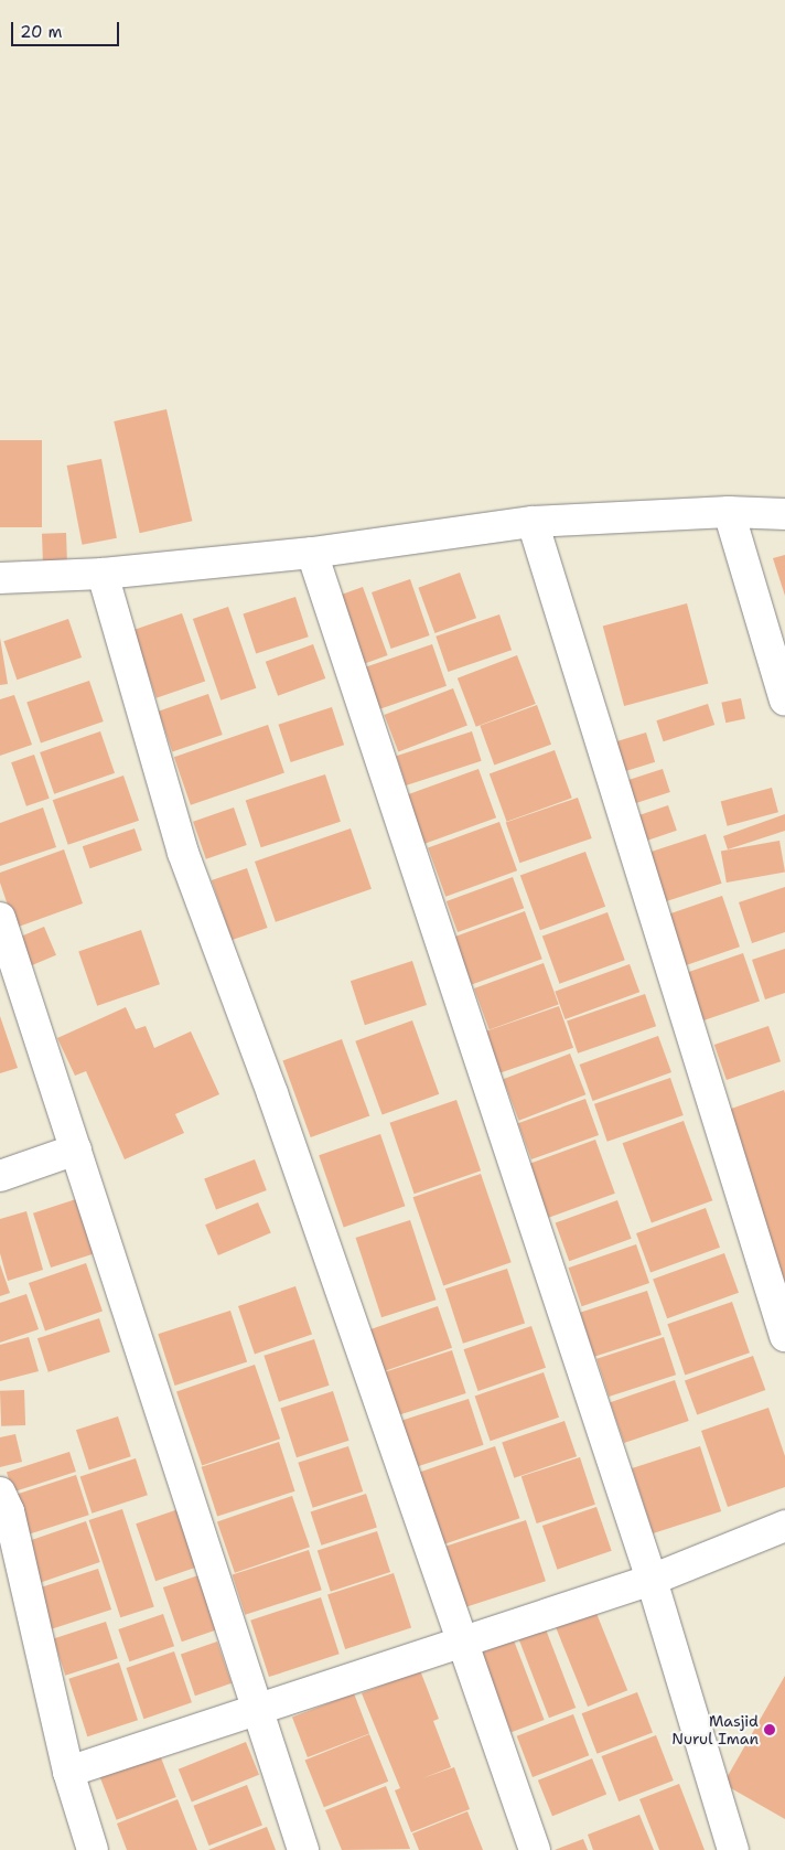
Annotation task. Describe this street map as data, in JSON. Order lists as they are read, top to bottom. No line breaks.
{"places":["Masjid Nurul Iman"],"scale_bar":"20 m"}
